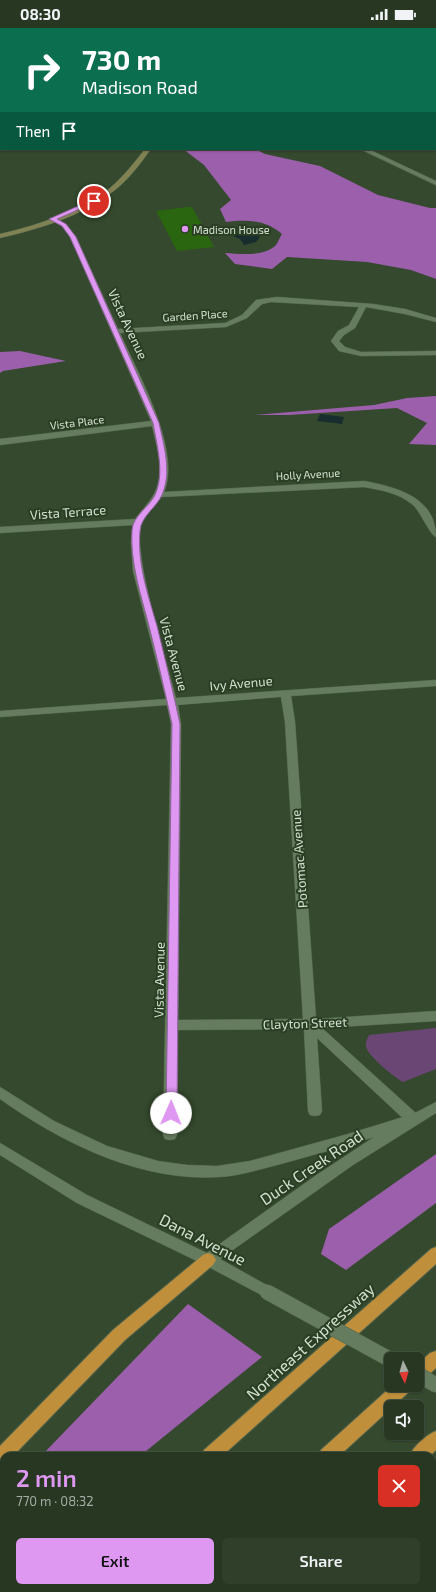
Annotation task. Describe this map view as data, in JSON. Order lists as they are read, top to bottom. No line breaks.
{"streets":{"highway":["Northeast Expressway"],"street":["Garden Place","Vista Avenue","Vista Place","Holly Avenue","Vista Terrace","Ivy Avenue","Potomac Avenue","Clayton Street","Duck Creek Road","Dana Avenue"]},"crossings":[["Garden Place","Vista Avenue"],["Vista Avenue","Vista Place"],["Vista Avenue","Holly Avenue"],["Vista Avenue","Vista Terrace"],["Vista Avenue","Ivy Avenue"],["Vista Avenue","Clayton Street"],["Ivy Avenue","Potomac Avenue"],["Potomac Avenue","Clayton Street"],["Duck Creek Road","Dana Avenue"]],"places":["Madison House"],"north":"bottom","page":{"status":"08:30","turn":["730 m","Madison Road"],"then":"Then","heading":["2 min","770 m · 08:32"],"buttons":["Exit","Share"]}}
